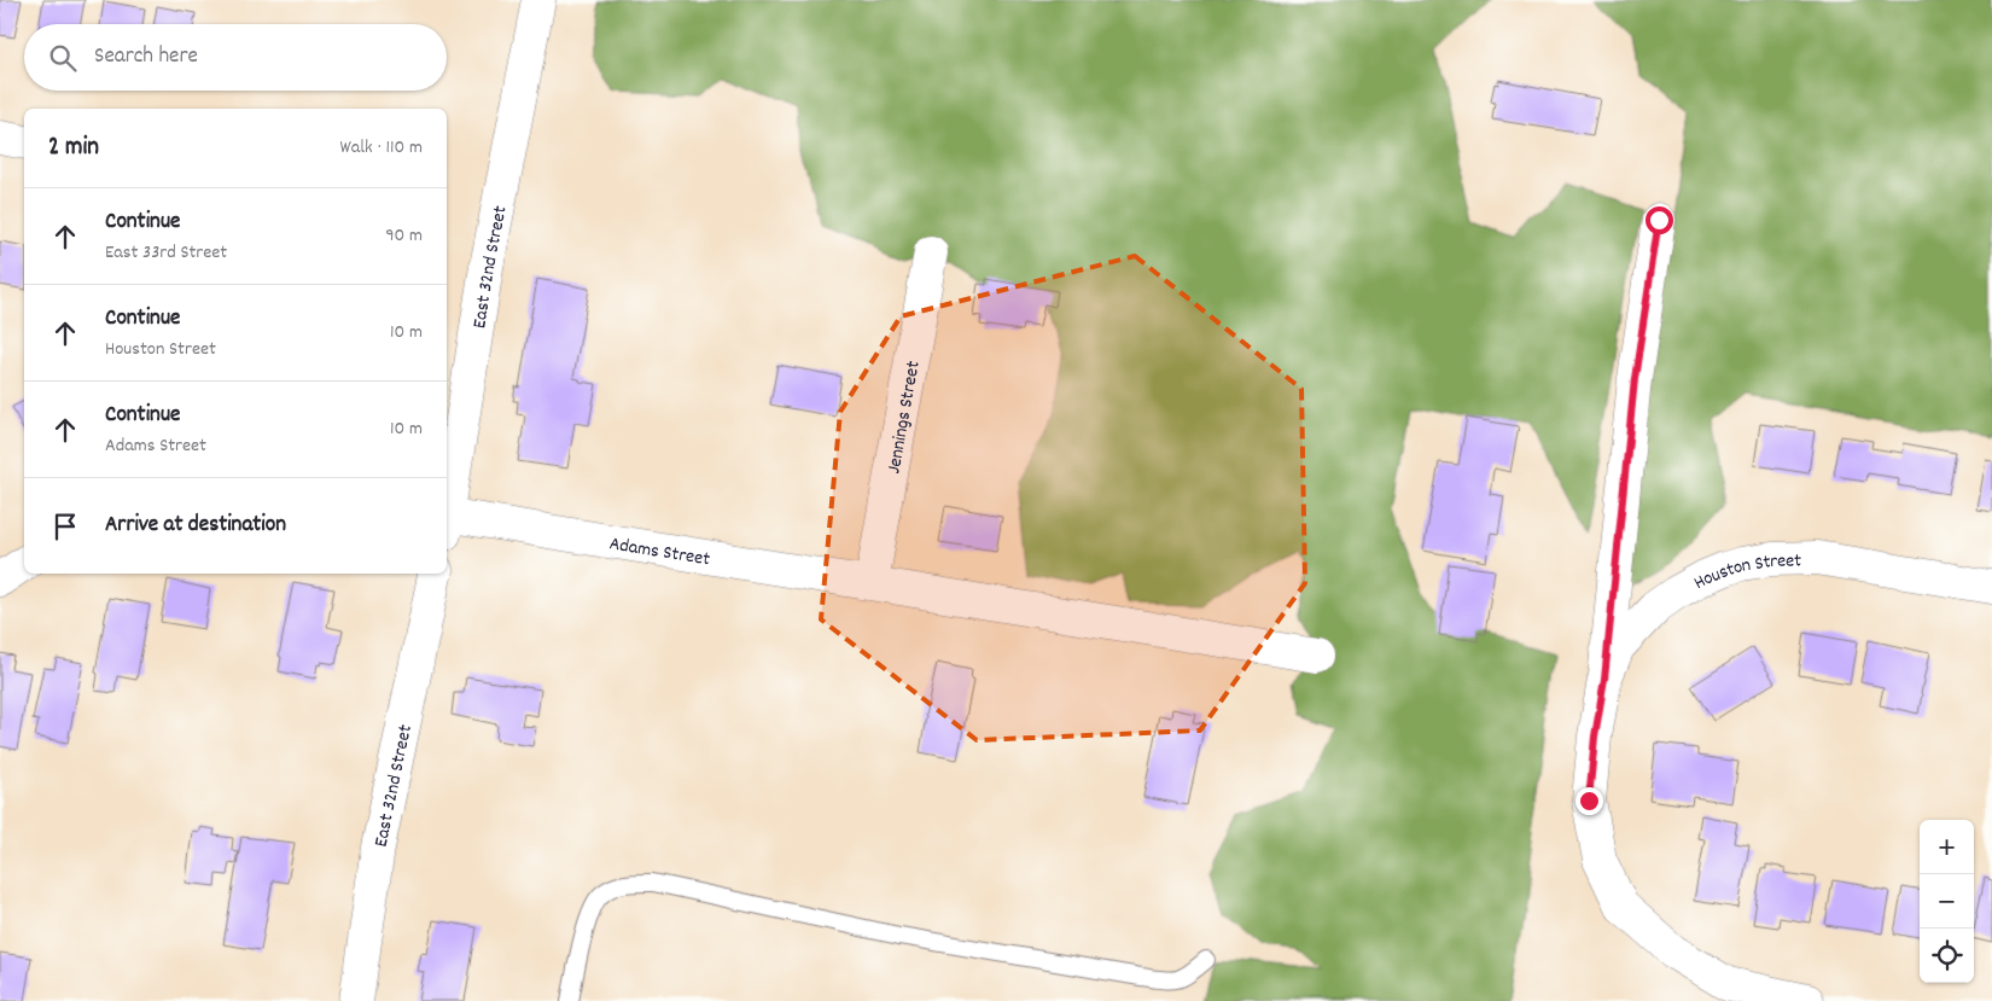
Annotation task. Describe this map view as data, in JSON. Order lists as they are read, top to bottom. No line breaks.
{"streets":{"street":["East 32nd Street","Jennings Street","Adams Street","Houston Street"]},"crossings":[["Jennings Street","Adams Street"]],"page":{"search":"Search here","heading":["2 min","Walk · 110 m"],"list":[["Continue","East 33rd Street","90 m"],["Continue","Houston Street","10 m"],["Continue","Adams Street","10 m"],"Arrive at destination"],"map_buttons":["+","−"]}}
